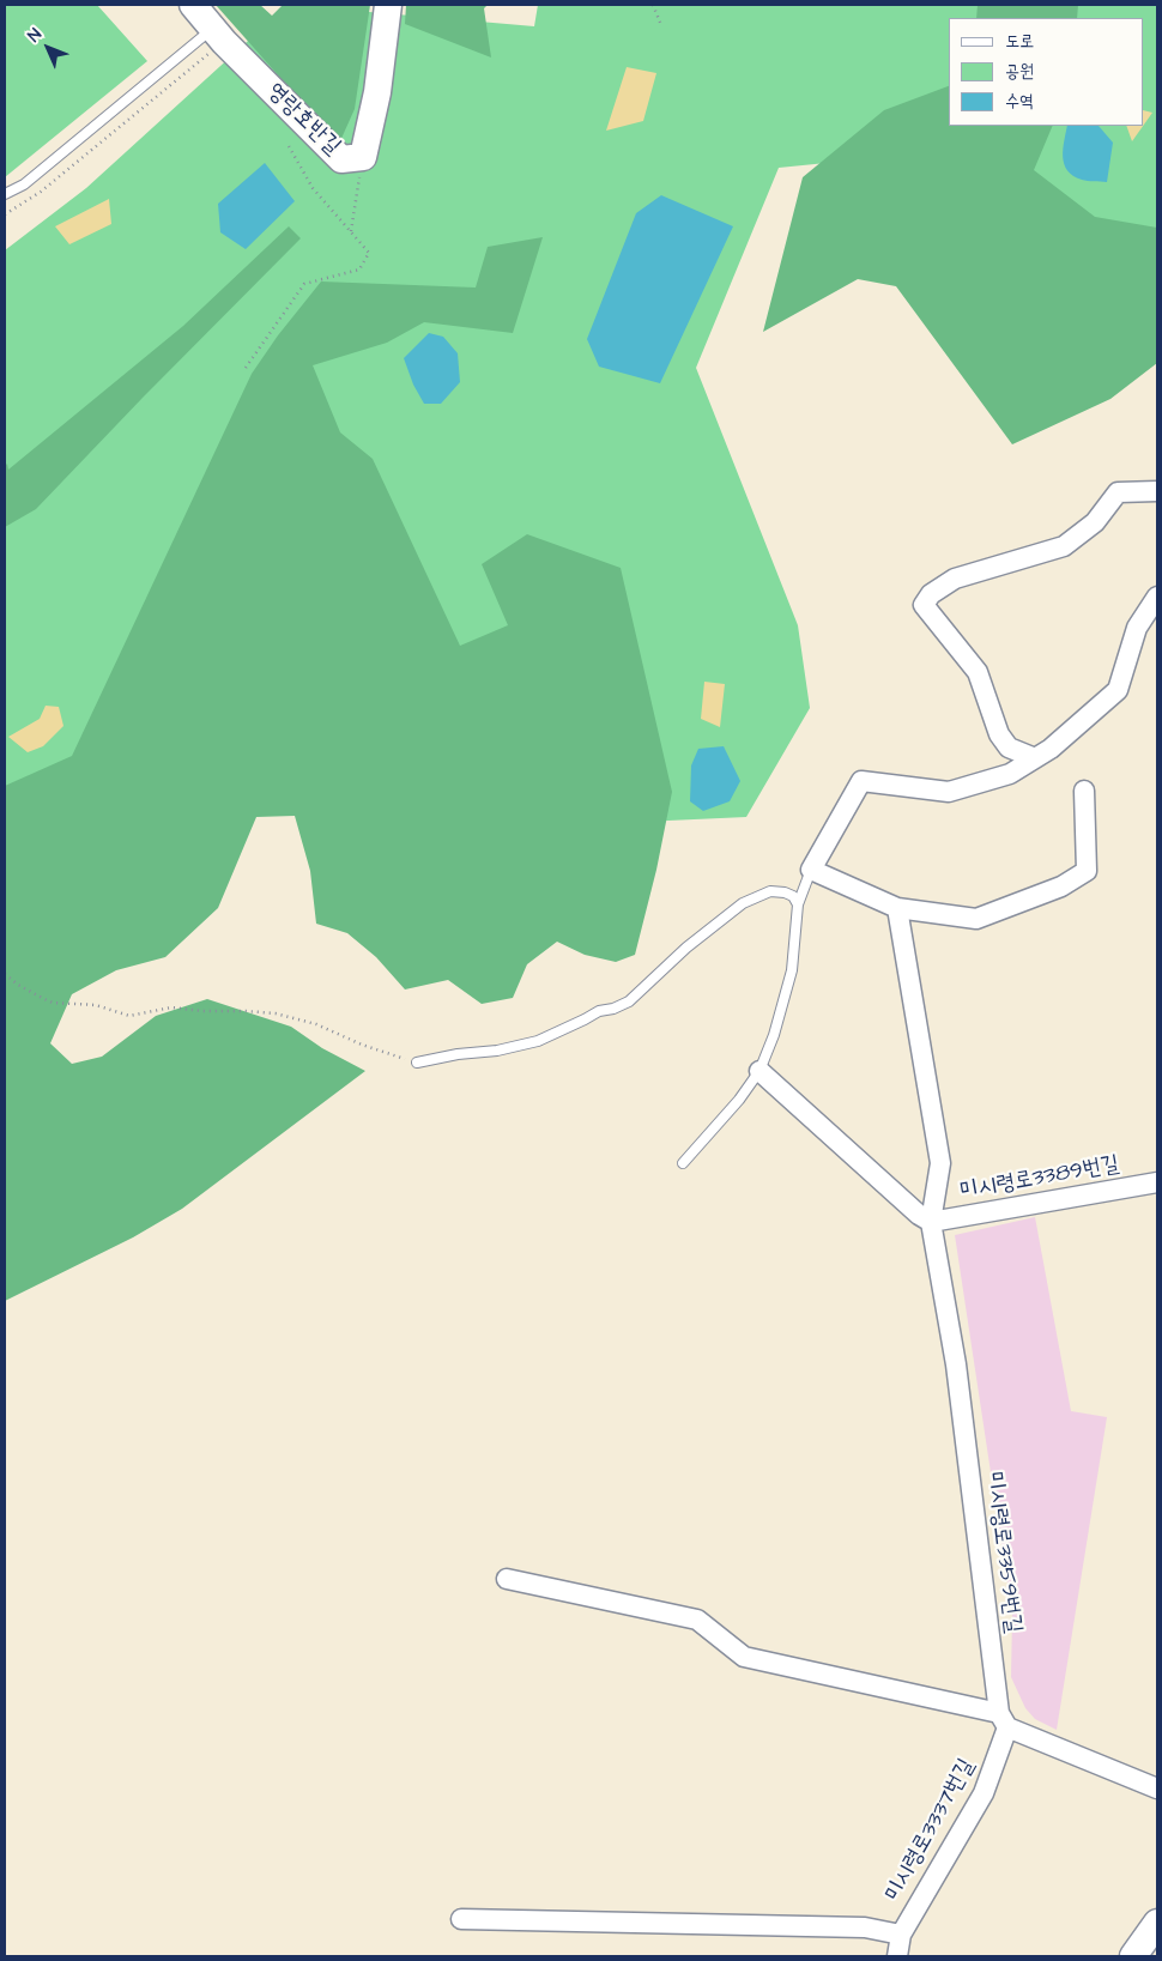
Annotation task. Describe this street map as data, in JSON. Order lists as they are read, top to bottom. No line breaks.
{"streets":{"street":["영랑호반길","미시령로3389번길","미시령로3359번길","미시령로3337번길"]},"crossings":[["미시령로3389번길","미시령로3359번길"],["미시령로3359번길","미시령로3337번길"]],"legend":["도로","공원","수역"],"north":"top left"}
